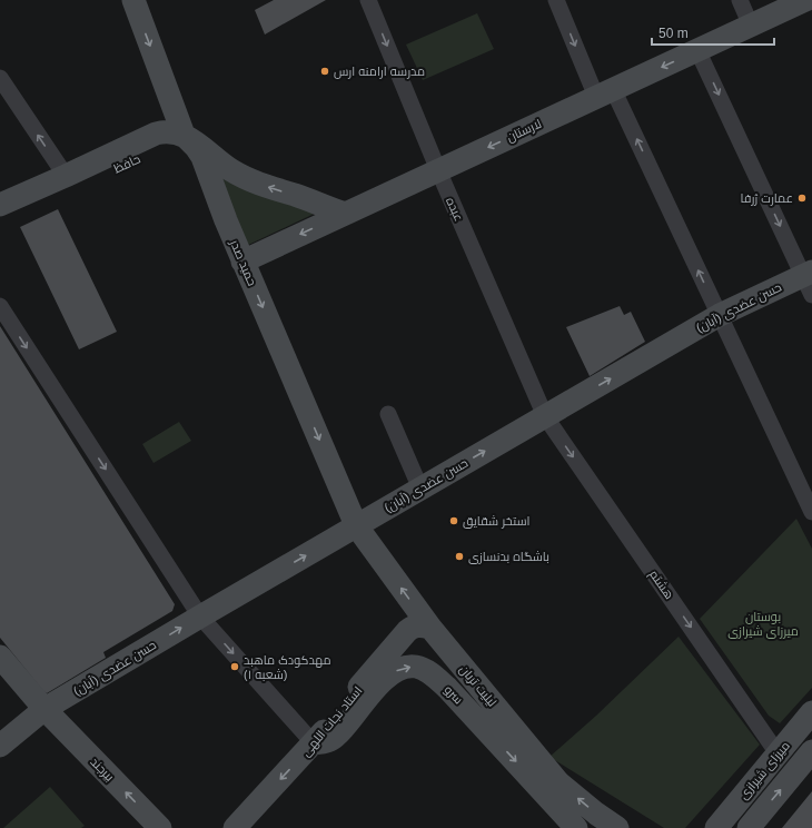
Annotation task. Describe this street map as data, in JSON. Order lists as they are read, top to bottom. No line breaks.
{"streets":{"street":["لارستان","حافظ","عبده","حمید صدر","حسن عضدی (آبان)","هشتم","لیلیت تریان","سرو","استاد نجات اللهی","بیرجند","میرزای شیرازی"]},"crossings":[["لارستان","عبده"],["لارستان","حمید صدر"],["حافظ","حمید صدر"],["عبده","حسن عضدی (آبان)"],["عبده","هشتم"],["حمید صدر","حسن عضدی (آبان)"],["حمید صدر","لیلیت تریان"],["حسن عضدی (آبان)","هشتم"],["حسن عضدی (آبان)","لیلیت تریان"],["حسن عضدی (آبان)","بیرجند"],["هشتم","میرزای شیرازی"],["لیلیت تریان","استاد نجات اللهی"],["سرو","استاد نجات اللهی"]],"one_way":["لارستان","عبده","حسن عضدی (آبان)","هشتم","استاد نجات اللهی"],"parks":["بوستان میرزای شیرازی"],"places":["مدرسه ارامنه ارس","عمارت ژرفا","استخر شقایق","باشگاه بدنسازی","مهدکودک ماهبد (شعبه ۱)"],"scale_bar":"50 m"}
